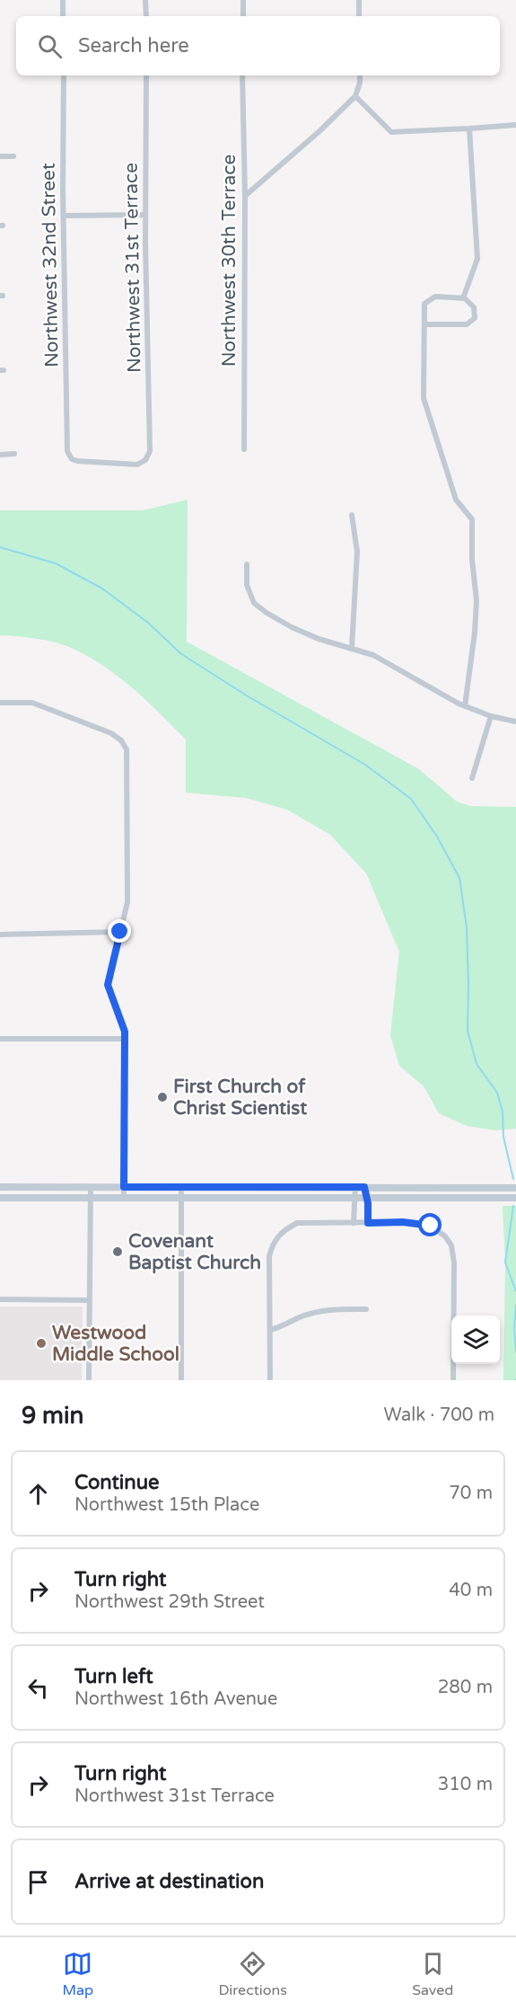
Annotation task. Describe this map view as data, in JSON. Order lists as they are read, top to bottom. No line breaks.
{"streets":{"street":["Northwest 30th Terrace","Northwest 32nd Street","Northwest 31st Terrace"]},"crossings":[["Northwest 32nd Street","Northwest 31st Terrace"]],"places":["First Church of Christ Scientist","Covenant Baptist Church","Westwood Middle School"],"page":{"search":"Search here","heading":["9 min","Walk · 700 m"],"list":[["Continue","Northwest 15th Place","70 m"],["Turn right","Northwest 29th Street","40 m"],["Turn left","Northwest 16th Avenue","280 m"],["Turn right","Northwest 31st Terrace","310 m"],"Arrive at destination"],"nav":["Map","Directions","Saved"]}}
